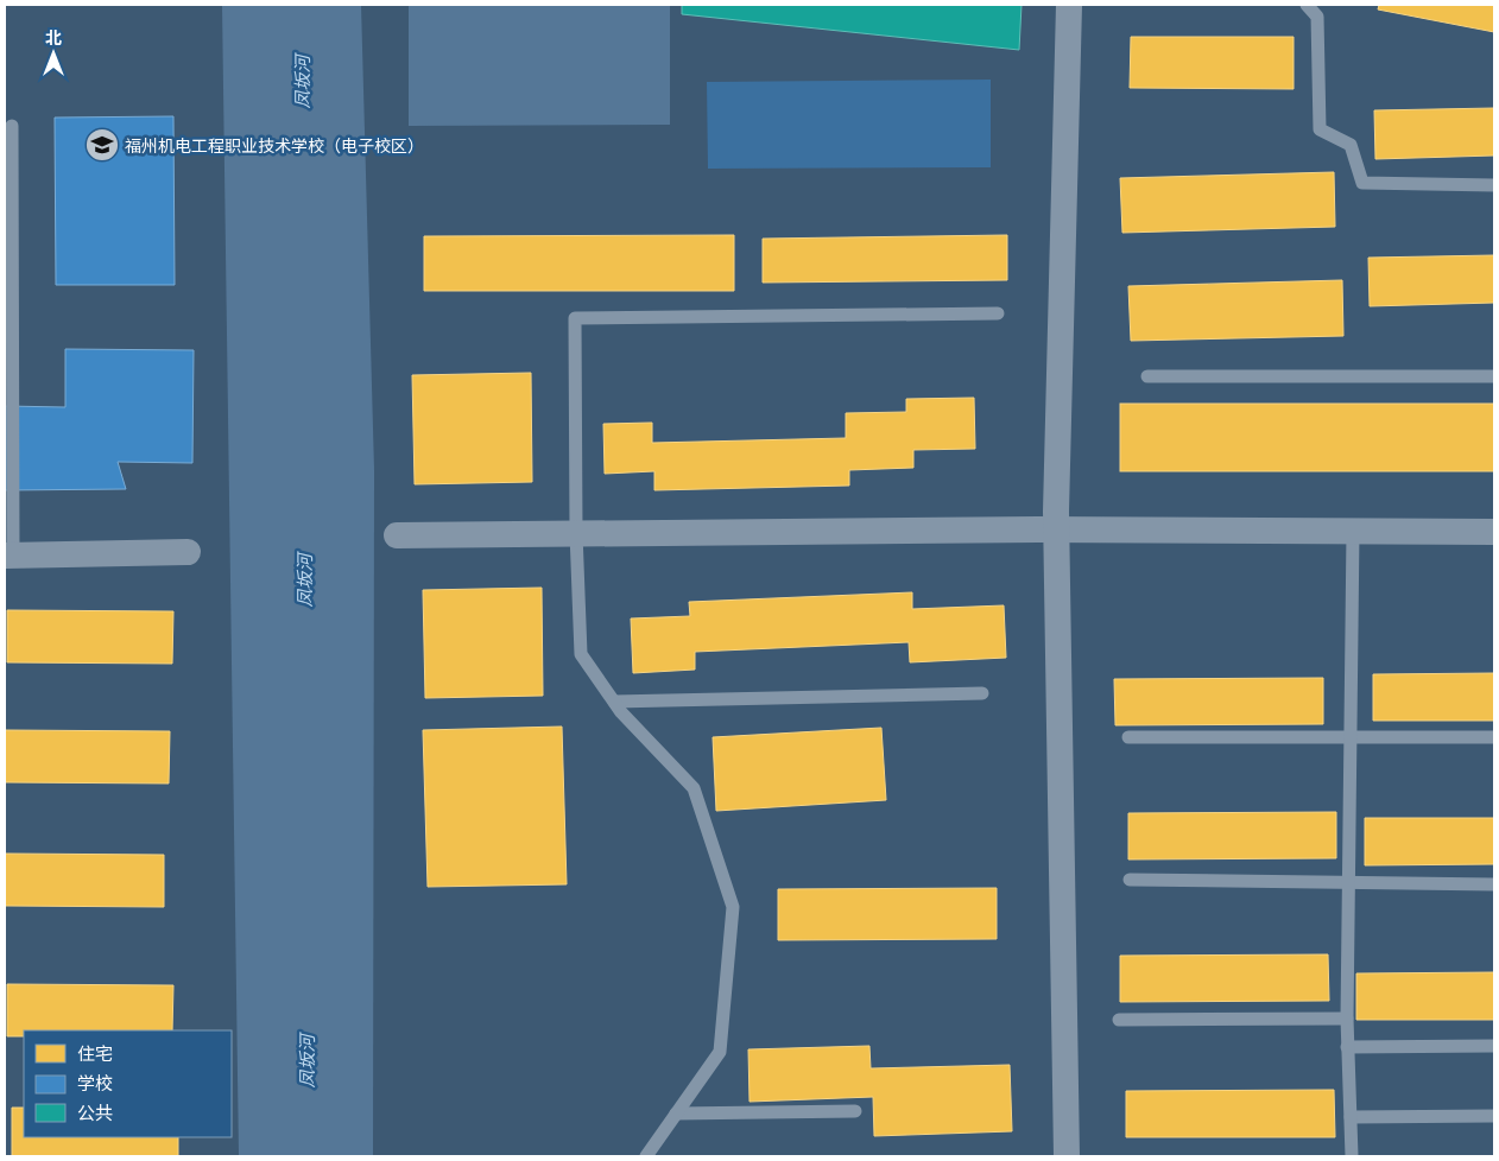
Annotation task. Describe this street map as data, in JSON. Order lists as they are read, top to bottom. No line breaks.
{"water":["凤坂河"],"places":{"school or university":["福州机电工程职业技术学校（电子校区）"]},"legend":["住宅","学校","公共"],"north":"top"}
